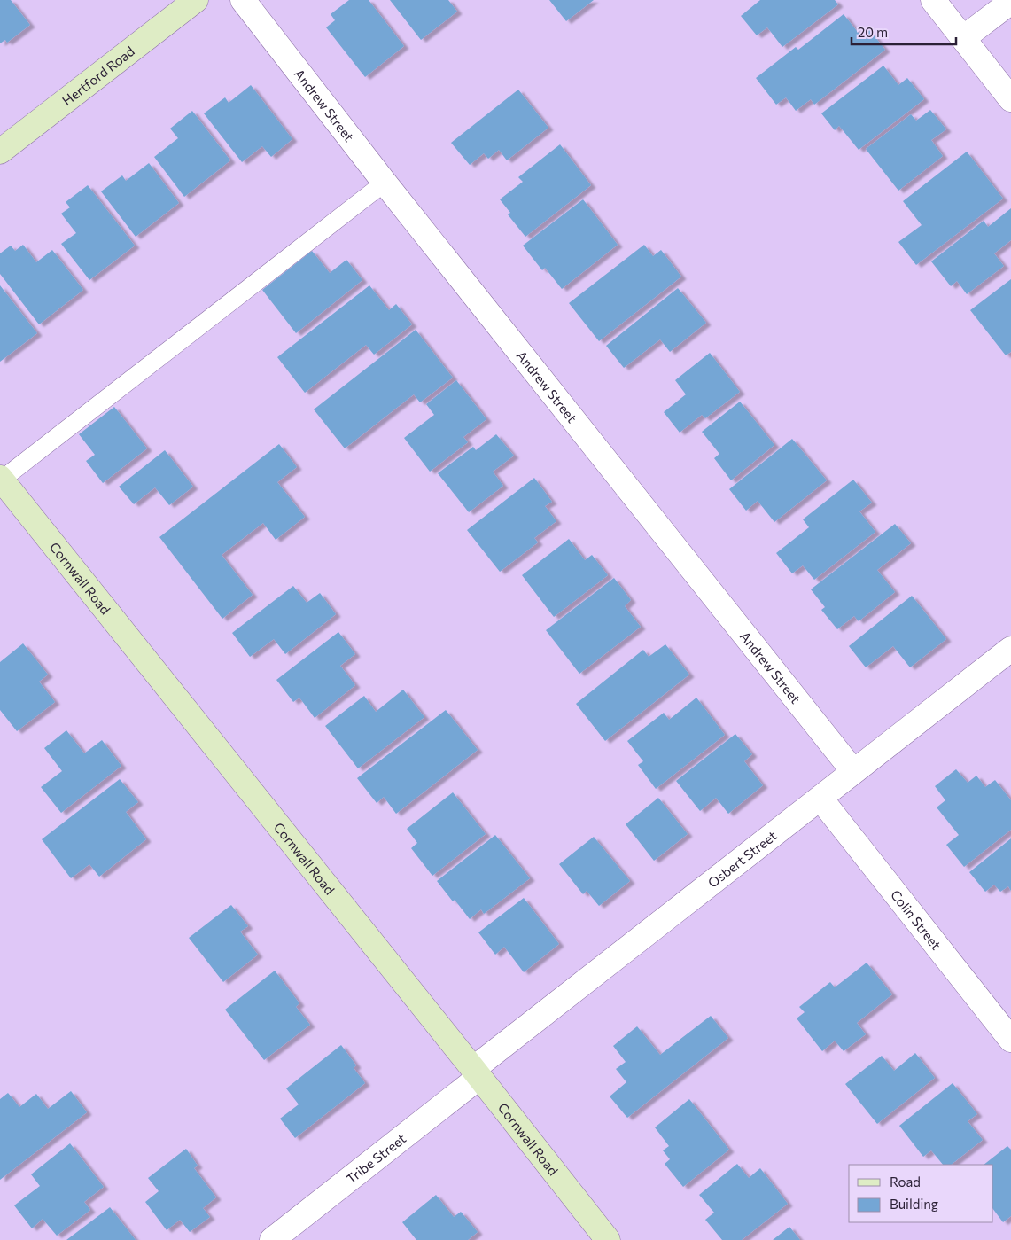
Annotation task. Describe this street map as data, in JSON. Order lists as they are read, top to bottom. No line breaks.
{"streets":{"street":["Hertford Road","Andrew Street","Cornwall Road","Osbert Street","Colin Street","Tribe Street"]},"crossings":[["Andrew Street","Osbert Street"],["Cornwall Road","Osbert Street"],["Cornwall Road","Tribe Street"],["Osbert Street","Colin Street"],["Osbert Street","Tribe Street"]],"legend":["Road","Building"],"scale_bar":"20 m"}
